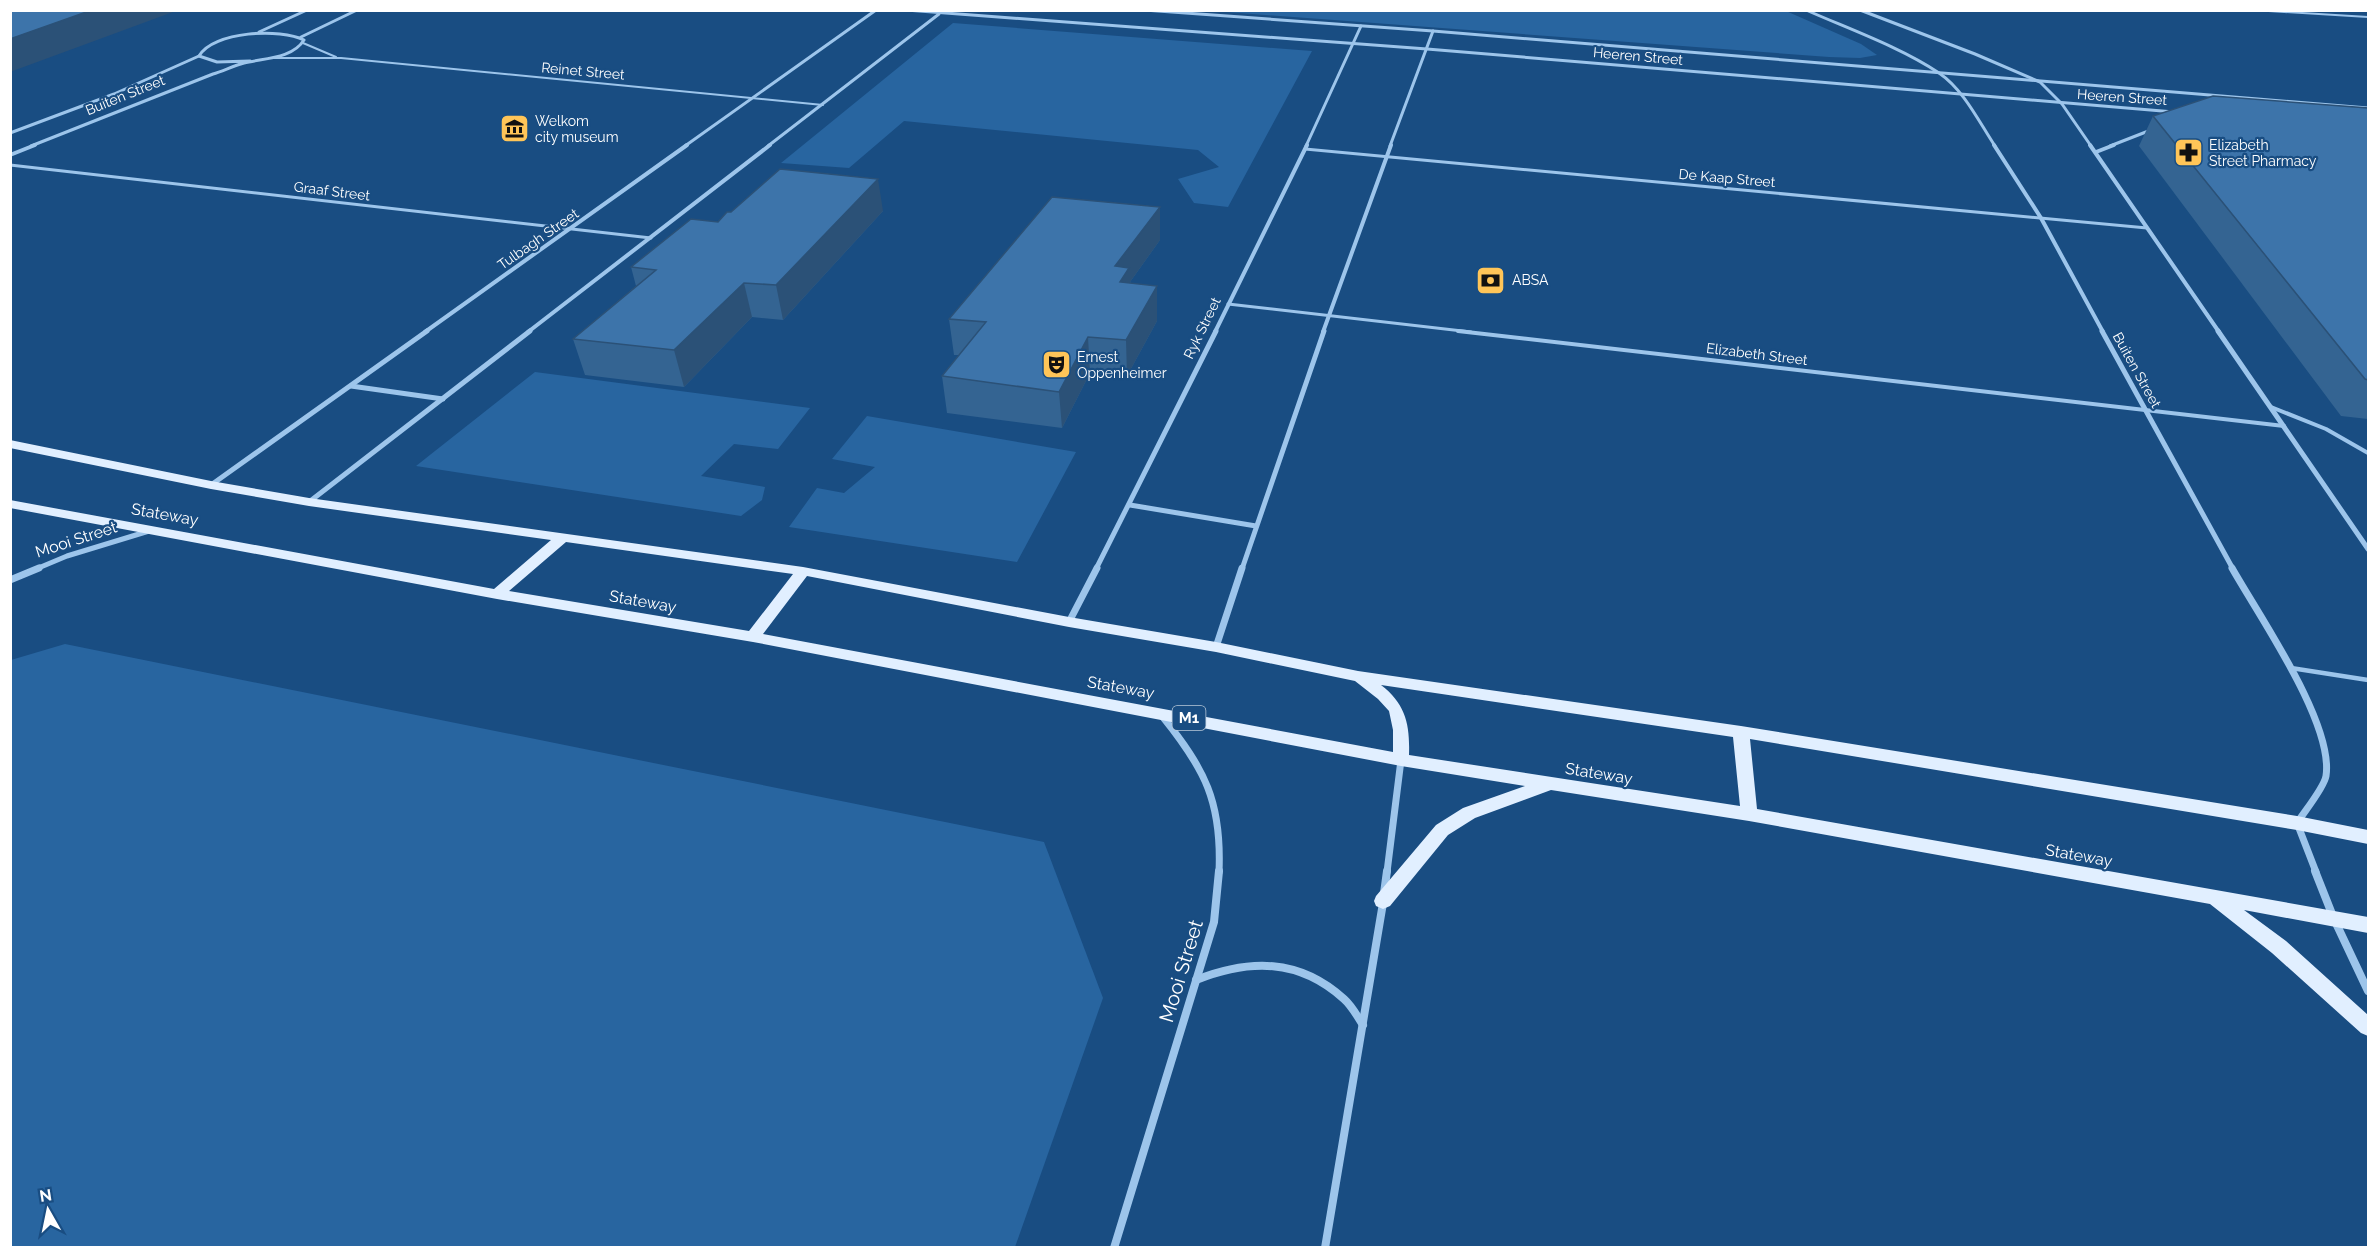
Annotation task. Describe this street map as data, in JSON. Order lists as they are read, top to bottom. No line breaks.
{"streets":{"main road":["Stateway","M1"],"street":["Heeren Street","Buiten Street","Tulbagh Street","Ryk Street","Mooi Street"],"lane":["Reinet Street","De Kaap Street","Graaf Street","Elizabeth Street"]},"crossings":[["Heeren Street","Buiten Street"],["Heeren Street","Ryk Street"],["Reinet Street","Tulbagh Street"],["Buiten Street","De Kaap Street"],["Buiten Street","Elizabeth Street"],["De Kaap Street","Ryk Street"],["Graaf Street","Tulbagh Street"],["Ryk Street","Elizabeth Street"],["Stateway","Mooi Street"]],"places":{"museum":["Welkom city museum"],"pharmacy":["Elizabeth Street Pharmacy"],"bank":["ABSA"],"theatre":["Ernest Oppenheimer"]},"north":"top"}
